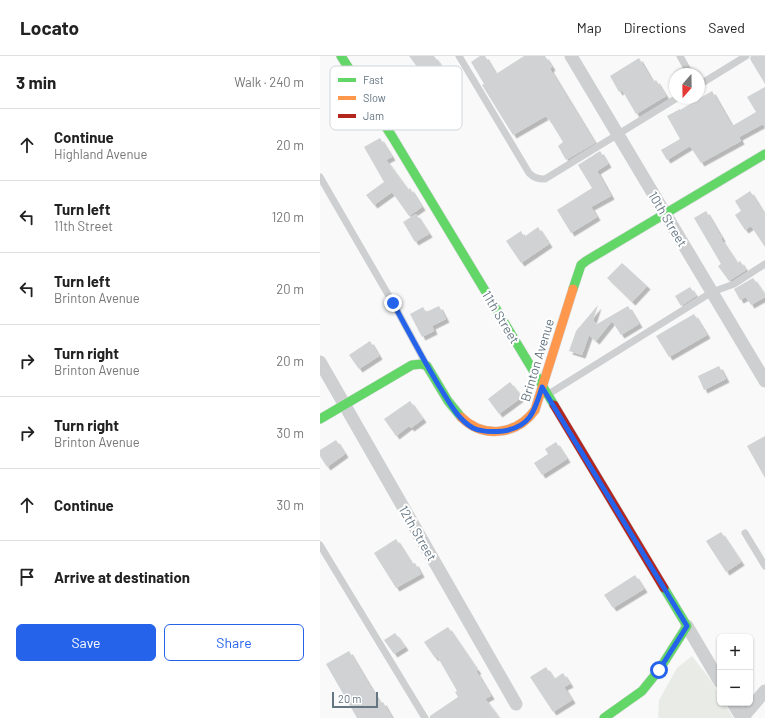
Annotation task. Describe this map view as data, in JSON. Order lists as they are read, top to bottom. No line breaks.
{"streets":{"street":["10th Street","11th Street","Brinton Avenue","12th Street"]},"crossings":[["10th Street","Brinton Avenue"],["11th Street","Brinton Avenue"]],"legend":["Fast","Slow","Jam"],"scale_bar":"20 m","north":"bottom","page":{"header":"Locato","nav":["Map","Directions","Saved"],"heading":["3 min","Walk · 240 m"],"list":[["Continue","Highland Avenue","20 m"],["Turn left","11th Street","120 m"],["Turn left","Brinton Avenue","20 m"],["Turn right","Brinton Avenue","20 m"],["Turn right","Brinton Avenue","30 m"],["Continue","30 m"],"Arrive at destination"],"buttons":["Save","Share"],"map_buttons":["+","−"],"scale":"20 m"}}
